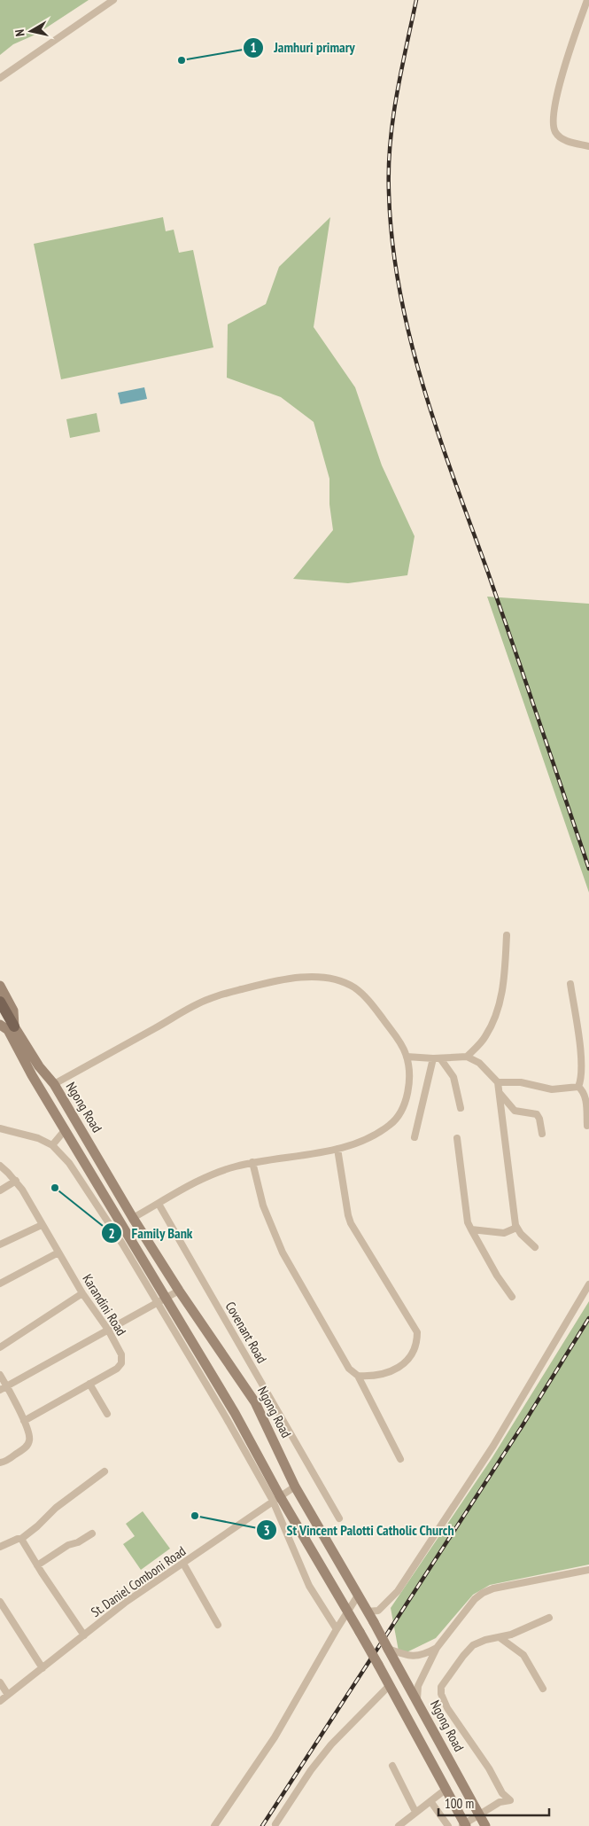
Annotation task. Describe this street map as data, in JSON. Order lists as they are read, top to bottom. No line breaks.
{"streets":{"main road":["Ngong Road"],"street":["Karandini Road","Covenant Road","St. Daniel Comboni Road"]},"crossings":[["Ngong Road","St. Daniel Comboni Road"]],"places":["Jamhuri primary","Family Bank","St Vincent Palotti Catholic Church"],"scale_bar":"100 m","north":"left"}
